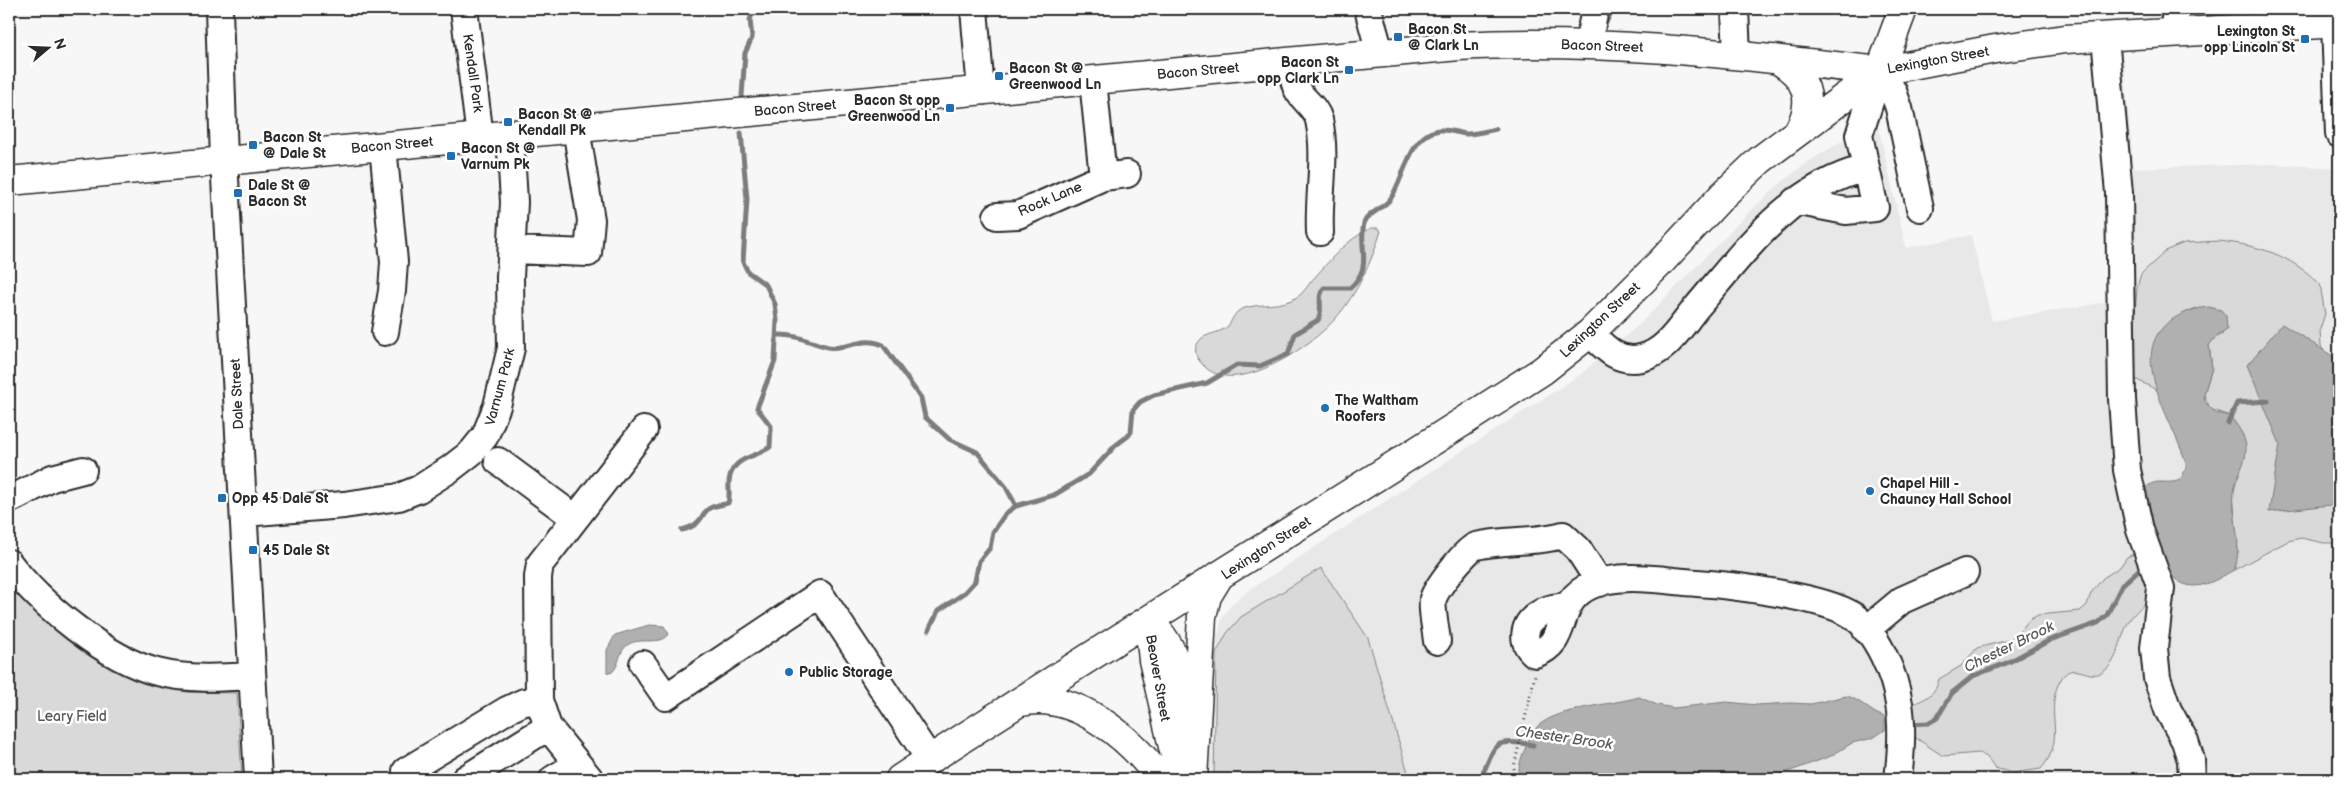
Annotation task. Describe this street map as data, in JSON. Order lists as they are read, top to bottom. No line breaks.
{"streets":{"main road":["Bacon Street","Lexington Street","Beaver Street"],"street":["Kendall Park","Rock Lane","Varnum Park","Dale Street"]},"crossings":[["Bacon Street","Lexington Street"],["Bacon Street","Kendall Park"],["Bacon Street","Rock Lane"],["Bacon Street","Varnum Park"],["Bacon Street","Dale Street"],["Lexington Street","Beaver Street"],["Varnum Park","Dale Street"]],"water":["Chester Brook"],"parks":["Leary Field"],"places":{"transit":["Bacon St @ Clark Ln","Lexington St opp Lincoln St","Bacon St opp Clark Ln","Bacon St @ Greenwood Ln","Bacon St opp Greenwood Ln","Bacon St @ Kendall Pk","Bacon St @ Dale St","Bacon St @ Varnum Pk","Dale St @ Bacon St","Opp 45 Dale St","45 Dale St"],"other":["The Waltham Roofers","Chapel Hill - Chauncy Hall School","Public Storage"]},"north":"right"}
